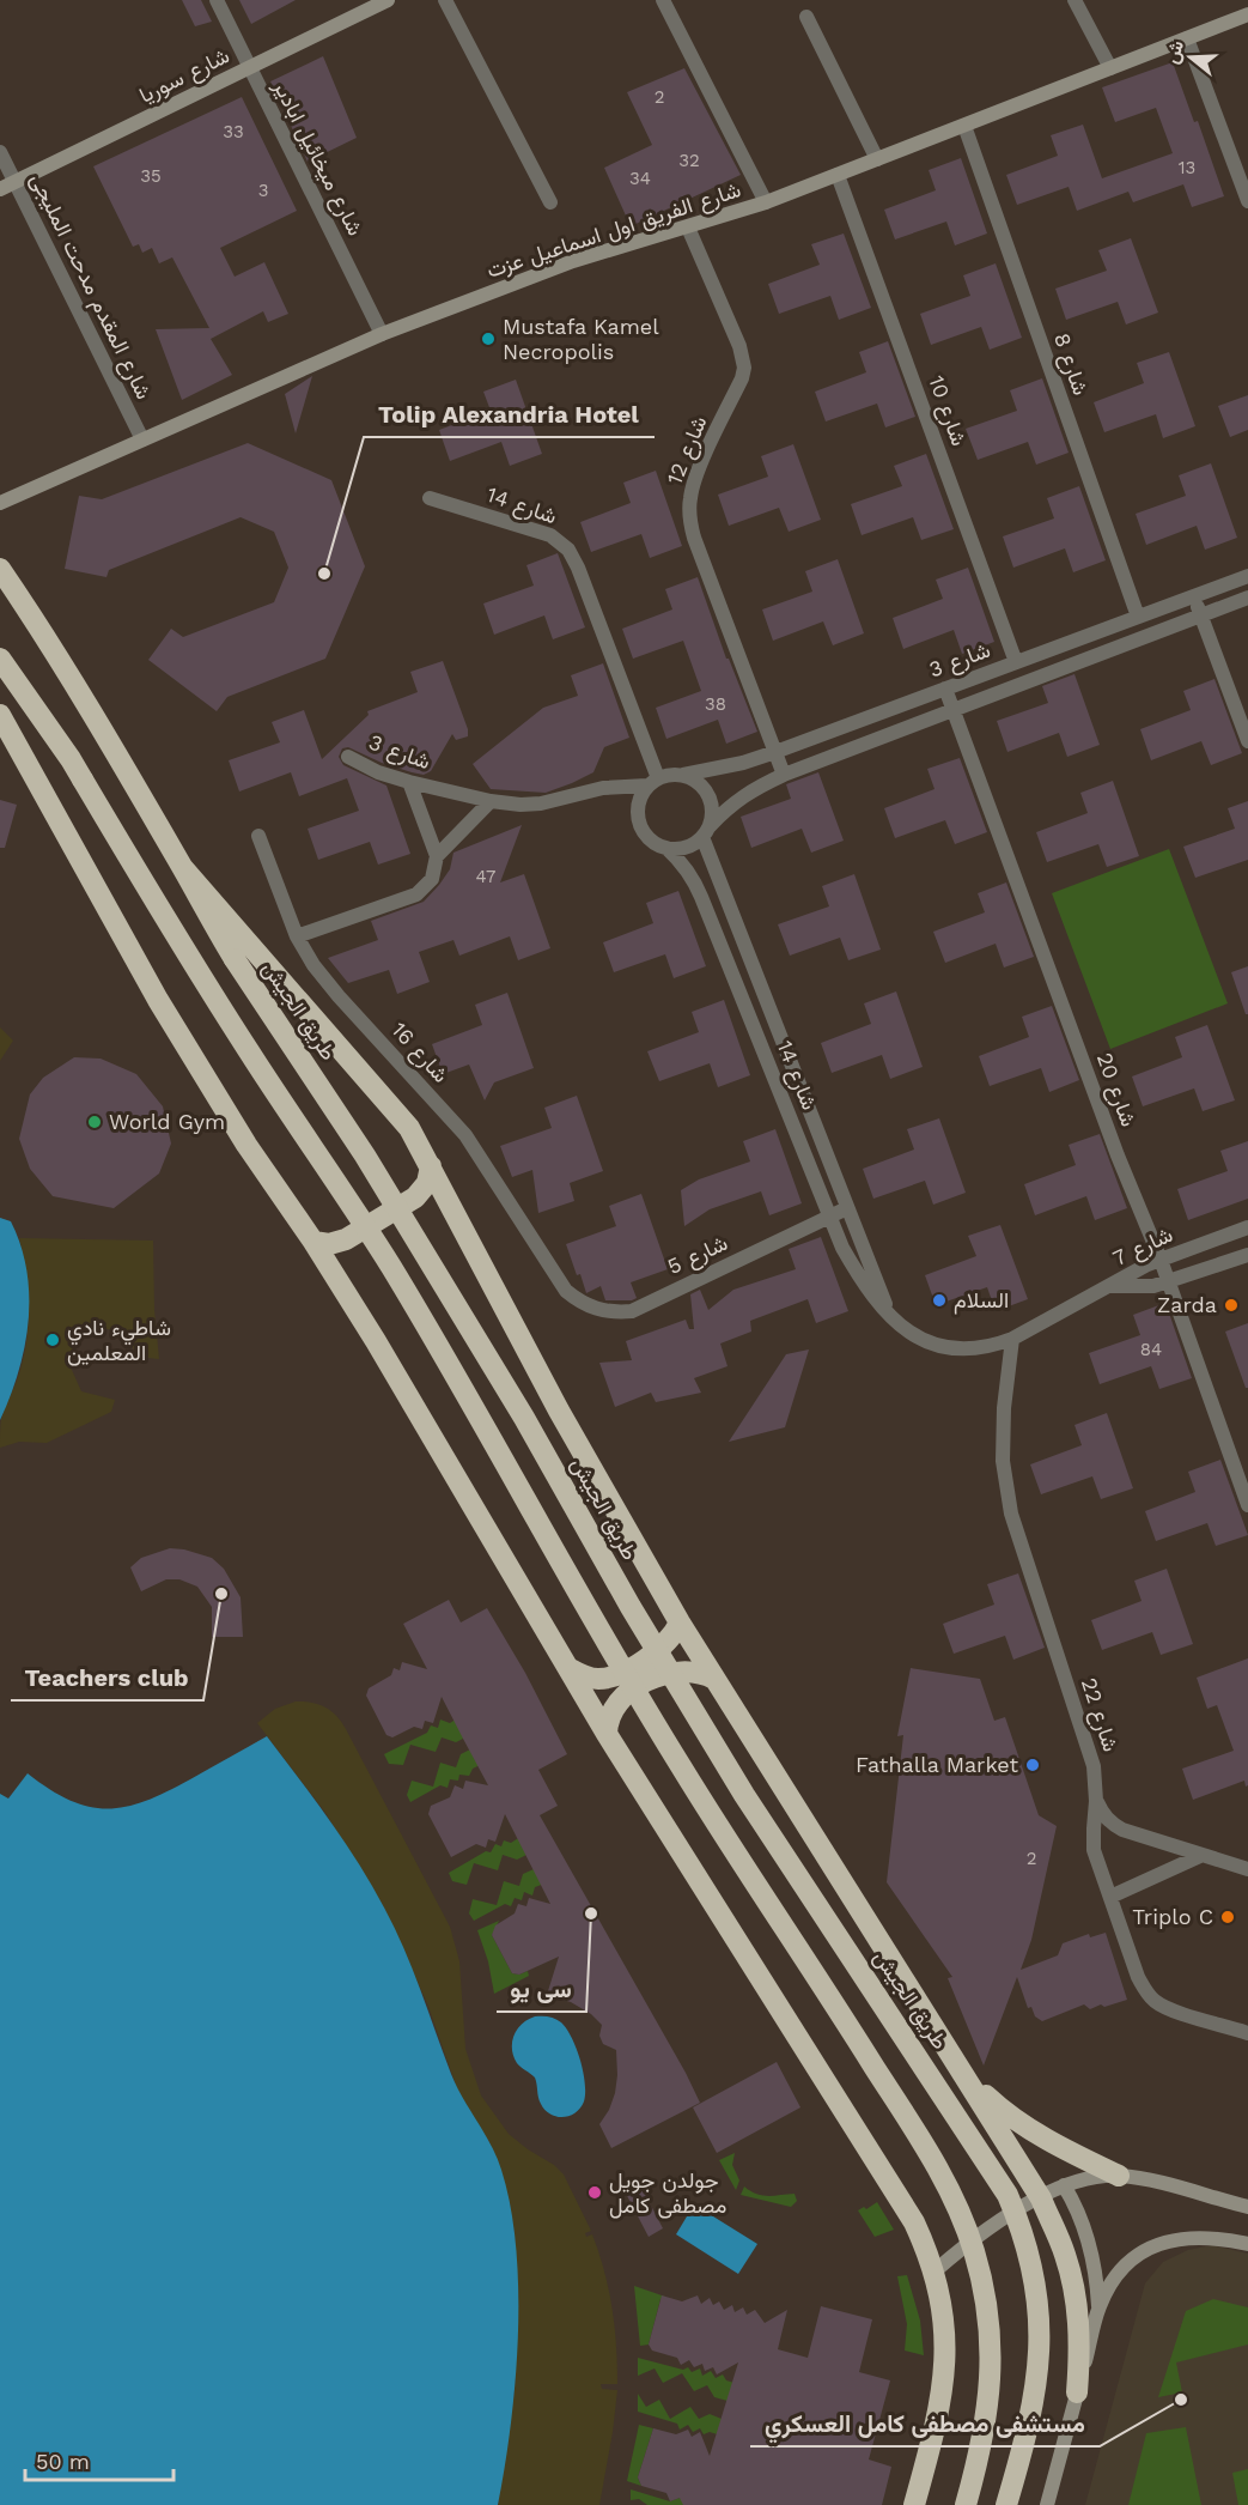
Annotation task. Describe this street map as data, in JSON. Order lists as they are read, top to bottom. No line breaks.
{"streets":{"highway":["طريق الجيش"],"street":["شارع سوريا","شارع ميخائيل ابادير","شارع الفريق اول اسماعيل عزت","شارع المقدم مدحت المليجى","شارع 8","شارع 10","شارع 12","شارع 14","شارع 3","شارع 16","شارع 20","شارع 7","شارع 5","شارع 22"]},"crossings":[["شارع سوريا","شارع ميخائيل ابادير"],["شارع سوريا","شارع المقدم مدحت المليجى"],["شارع ميخائيل ابادير","شارع الفريق اول اسماعيل عزت"],["شارع الفريق اول اسماعيل عزت","شارع المقدم مدحت المليجى"],["شارع الفريق اول اسماعيل عزت","شارع 8"],["شارع الفريق اول اسماعيل عزت","شارع 10"],["شارع الفريق اول اسماعيل عزت","شارع 12"],["شارع 8","شارع 3"],["شارع 10","شارع 3"],["شارع 12","شارع 3"],["شارع 14","شارع 3"],["شارع 14","شارع 7"],["شارع 14","شارع 5"],["شارع 14","شارع 22"],["شارع 3","شارع 20"],["شارع 16","شارع 5"],["شارع 20","شارع 7"]],"places":["Mustafa Kamel Necropolis","Tolip Alexandria Hotel","World Gym","السلام","Zarda","شاطيء نادي المعلمين","Teachers club","Fathalla Market","سى يو","Triplo C","جولدن جويل مصطفى كامل","مستشفى مصطفى كامل العسكري"],"house_numbers":["2","33","32","13","35","34","3","38","47","84","2"],"scale_bar":"50 m","north":"left"}
